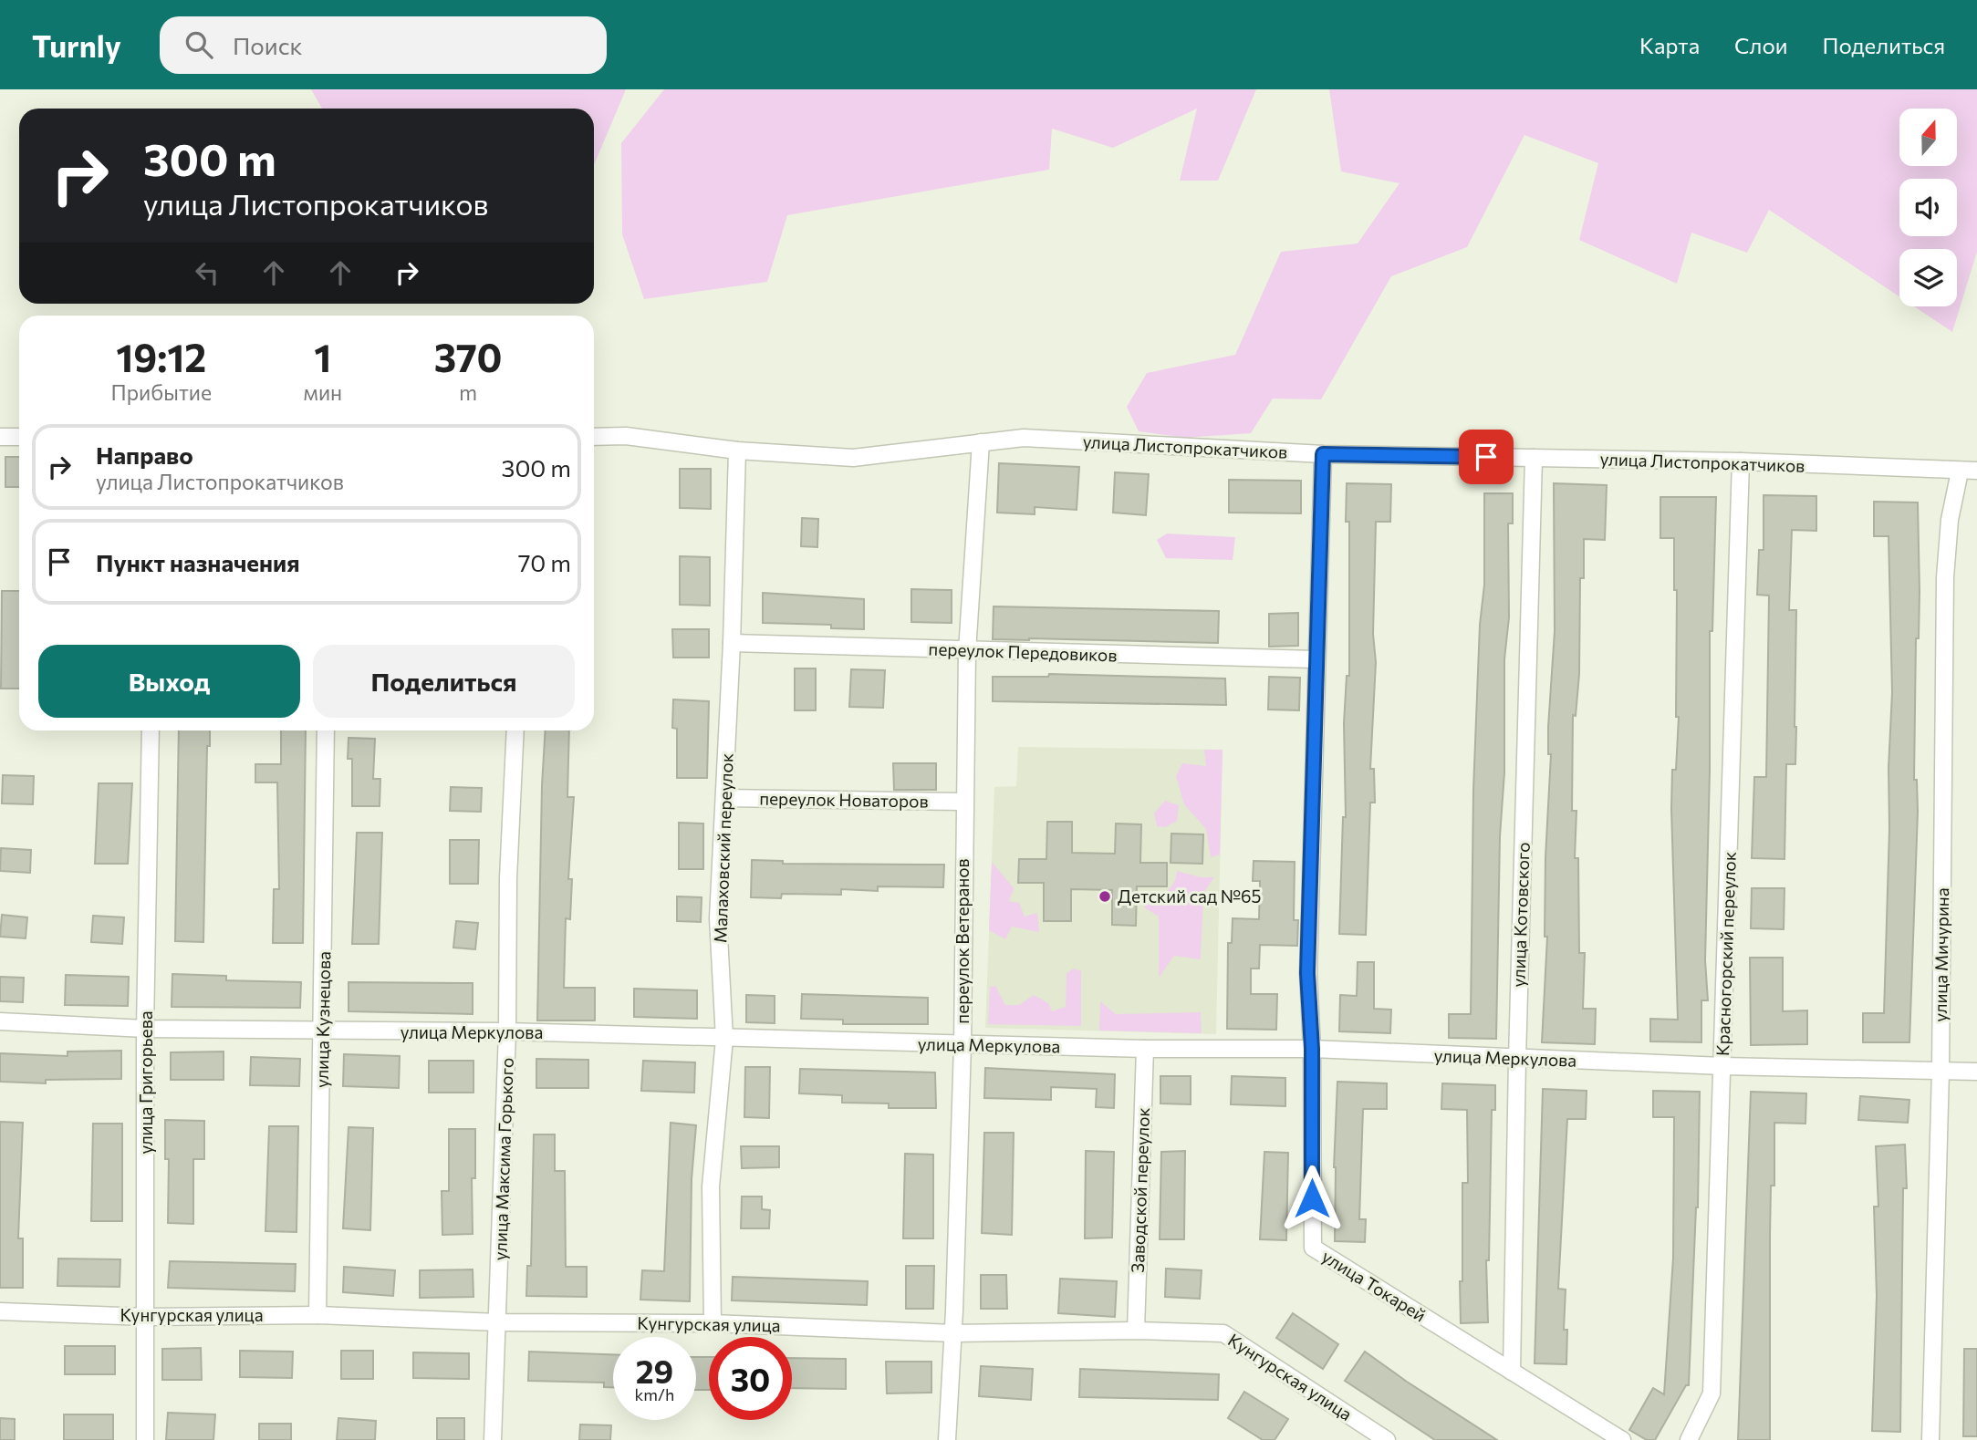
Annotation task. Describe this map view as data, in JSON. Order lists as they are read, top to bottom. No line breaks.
{"streets":{"street":["улица Листопрокатчиков","переулок Передовиков","переулок Новаторов","Малаховский переулок","улица Котовского","переулок Ветеранов","Красногорский переулок","улица Мичурина","улица Кузнецова","улица Меркулова","улица Григорьева","улица Максима Горького","Заводской переулок","улица Токарей","Кунгурская улица"]},"crossings":[["улица Листопрокатчиков","Малаховский переулок"],["улица Листопрокатчиков","улица Котовского"],["улица Листопрокатчиков","переулок Ветеранов"],["улица Листопрокатчиков","Красногорский переулок"],["улица Листопрокатчиков","улица Мичурина"],["улица Листопрокатчиков","улица Токарей"],["переулок Передовиков","Малаховский переулок"],["переулок Передовиков","переулок Ветеранов"],["переулок Передовиков","улица Токарей"],["переулок Новаторов","Малаховский переулок"],["переулок Новаторов","переулок Ветеранов"],["Малаховский переулок","улица Меркулова"],["Малаховский переулок","Кунгурская улица"],["улица Котовского","улица Меркулова"],["улица Котовского","улица Токарей"],["переулок Ветеранов","улица Меркулова"],["переулок Ветеранов","Кунгурская улица"],["Красногорский переулок","улица Меркулова"],["улица Мичурина","улица Меркулова"],["улица Кузнецова","улица Меркулова"],["улица Кузнецова","Кунгурская улица"],["улица Меркулова","улица Григорьева"],["улица Меркулова","улица Максима Горького"],["улица Меркулова","Заводской переулок"],["улица Меркулова","улица Токарей"],["улица Григорьева","Кунгурская улица"],["улица Максима Горького","Кунгурская улица"],["Заводской переулок","Кунгурская улица"]],"places":["Детский сад №65"],"north":"top","page":{"header":"Turnly","search":"Поиск","nav":["Карта","Слои","Поделиться"],"turn":["300 m","улица Листопрокатчиков"],"eta":["19:12","Прибытие","1","мин","370","m"],"list":[{"name":"Направо","note":"улица Листопрокатчиков","value":"300 m"},{"name":"Пункт назначения","value":"70 m"}],"buttons":["Выход","Поделиться"],"speed":"29 km/h","limit":"30"}}
